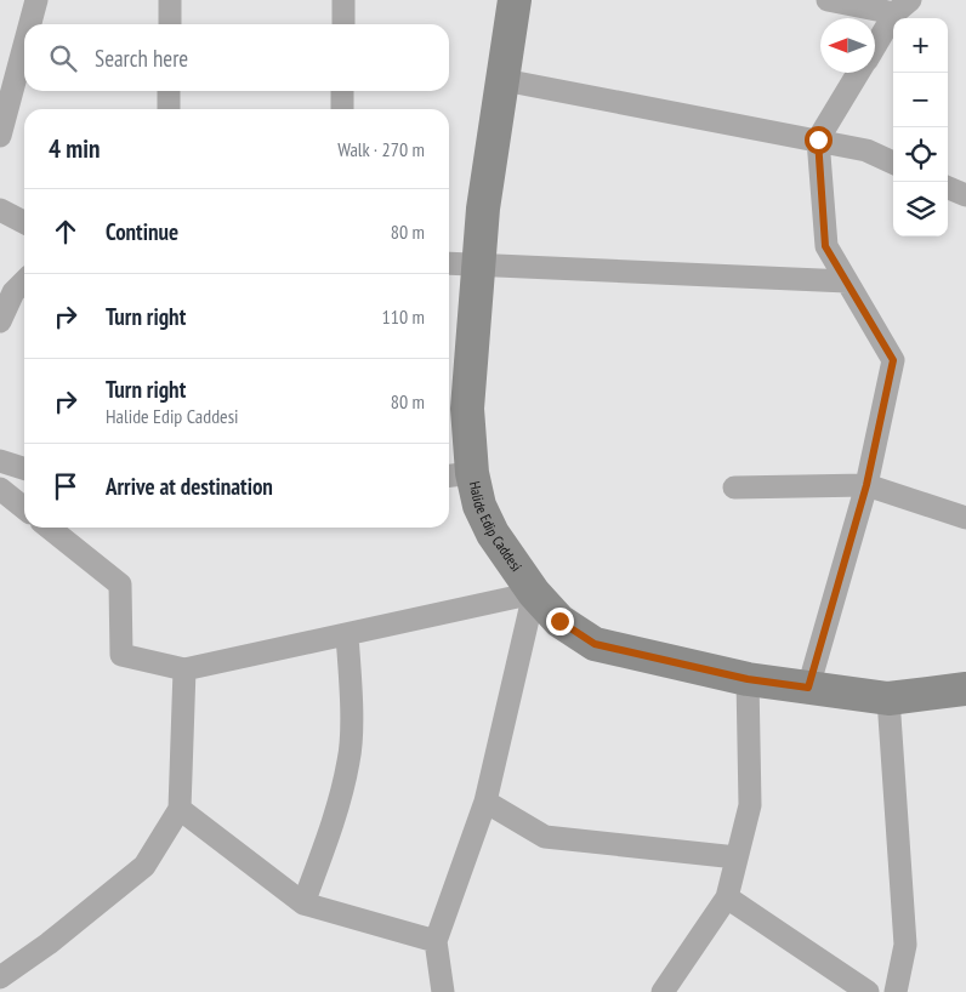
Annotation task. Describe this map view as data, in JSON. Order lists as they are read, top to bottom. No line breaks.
{"streets":{"street":["Halide Edip Caddesi"]},"north":"left","page":{"map_buttons":["+","−"],"search":"Search here","heading":["4 min","Walk · 270 m"],"list":[["Continue","80 m"],["Turn right","110 m"],["Turn right","Halide Edip Caddesi","80 m"],"Arrive at destination"]}}
